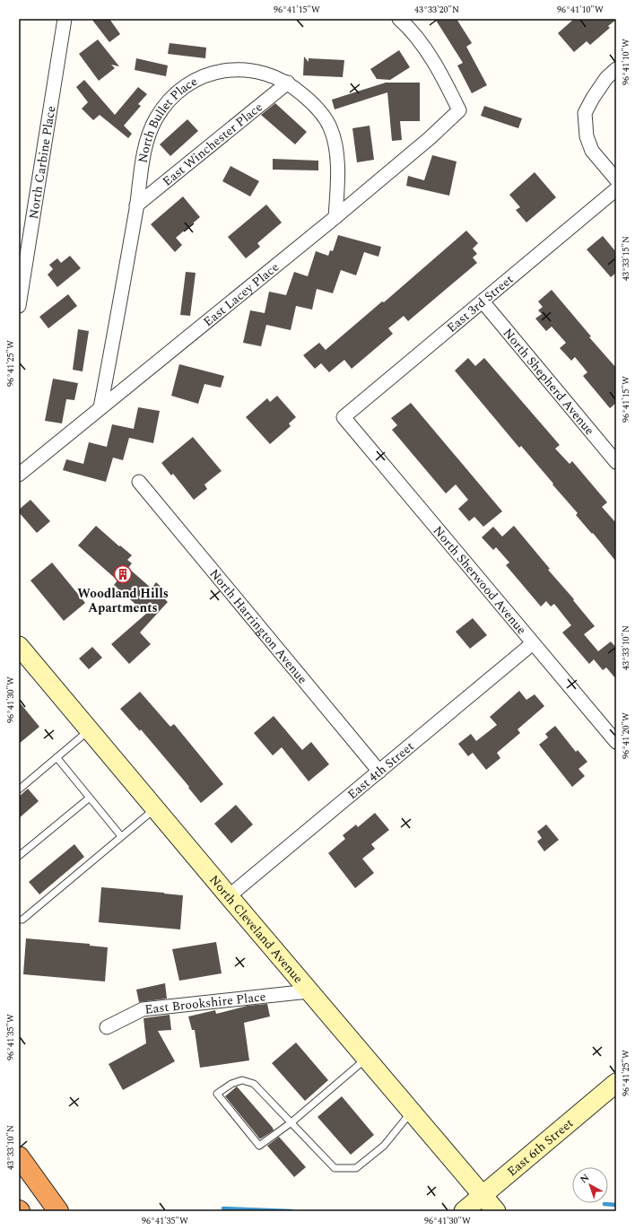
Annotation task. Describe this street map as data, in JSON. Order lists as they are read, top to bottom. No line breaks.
{"streets":{"street":["North Bullet Place","East Winchester Place","North Carbine Place","East Lacey Place","East 3rd Street","North Shepherd Avenue","North Sherwood Avenue","North Harrington Avenue","East 4th Street","North Cleveland Avenue","East Brookshire Place","East 6th Street"]},"crossings":[["North Bullet Place","East Winchester Place"],["North Bullet Place","East Lacey Place"],["East 3rd Street","North Shepherd Avenue"],["East 3rd Street","North Sherwood Avenue"],["North Sherwood Avenue","East 4th Street"],["North Harrington Avenue","East 4th Street"],["East 4th Street","North Cleveland Avenue"],["North Cleveland Avenue","East Brookshire Place"],["North Cleveland Avenue","East 6th Street"]],"places":{"building":["Woodland Hills Apartments"]},"north":"top left","coordinates":["96°41'15\"W","43°33'20\"N","96°41'10\"W","43°33'15\"N","96°41'25\"W","43°33'10\"N","96°41'30\"W","96°41'20\"W","96°41'35\"W"]}
